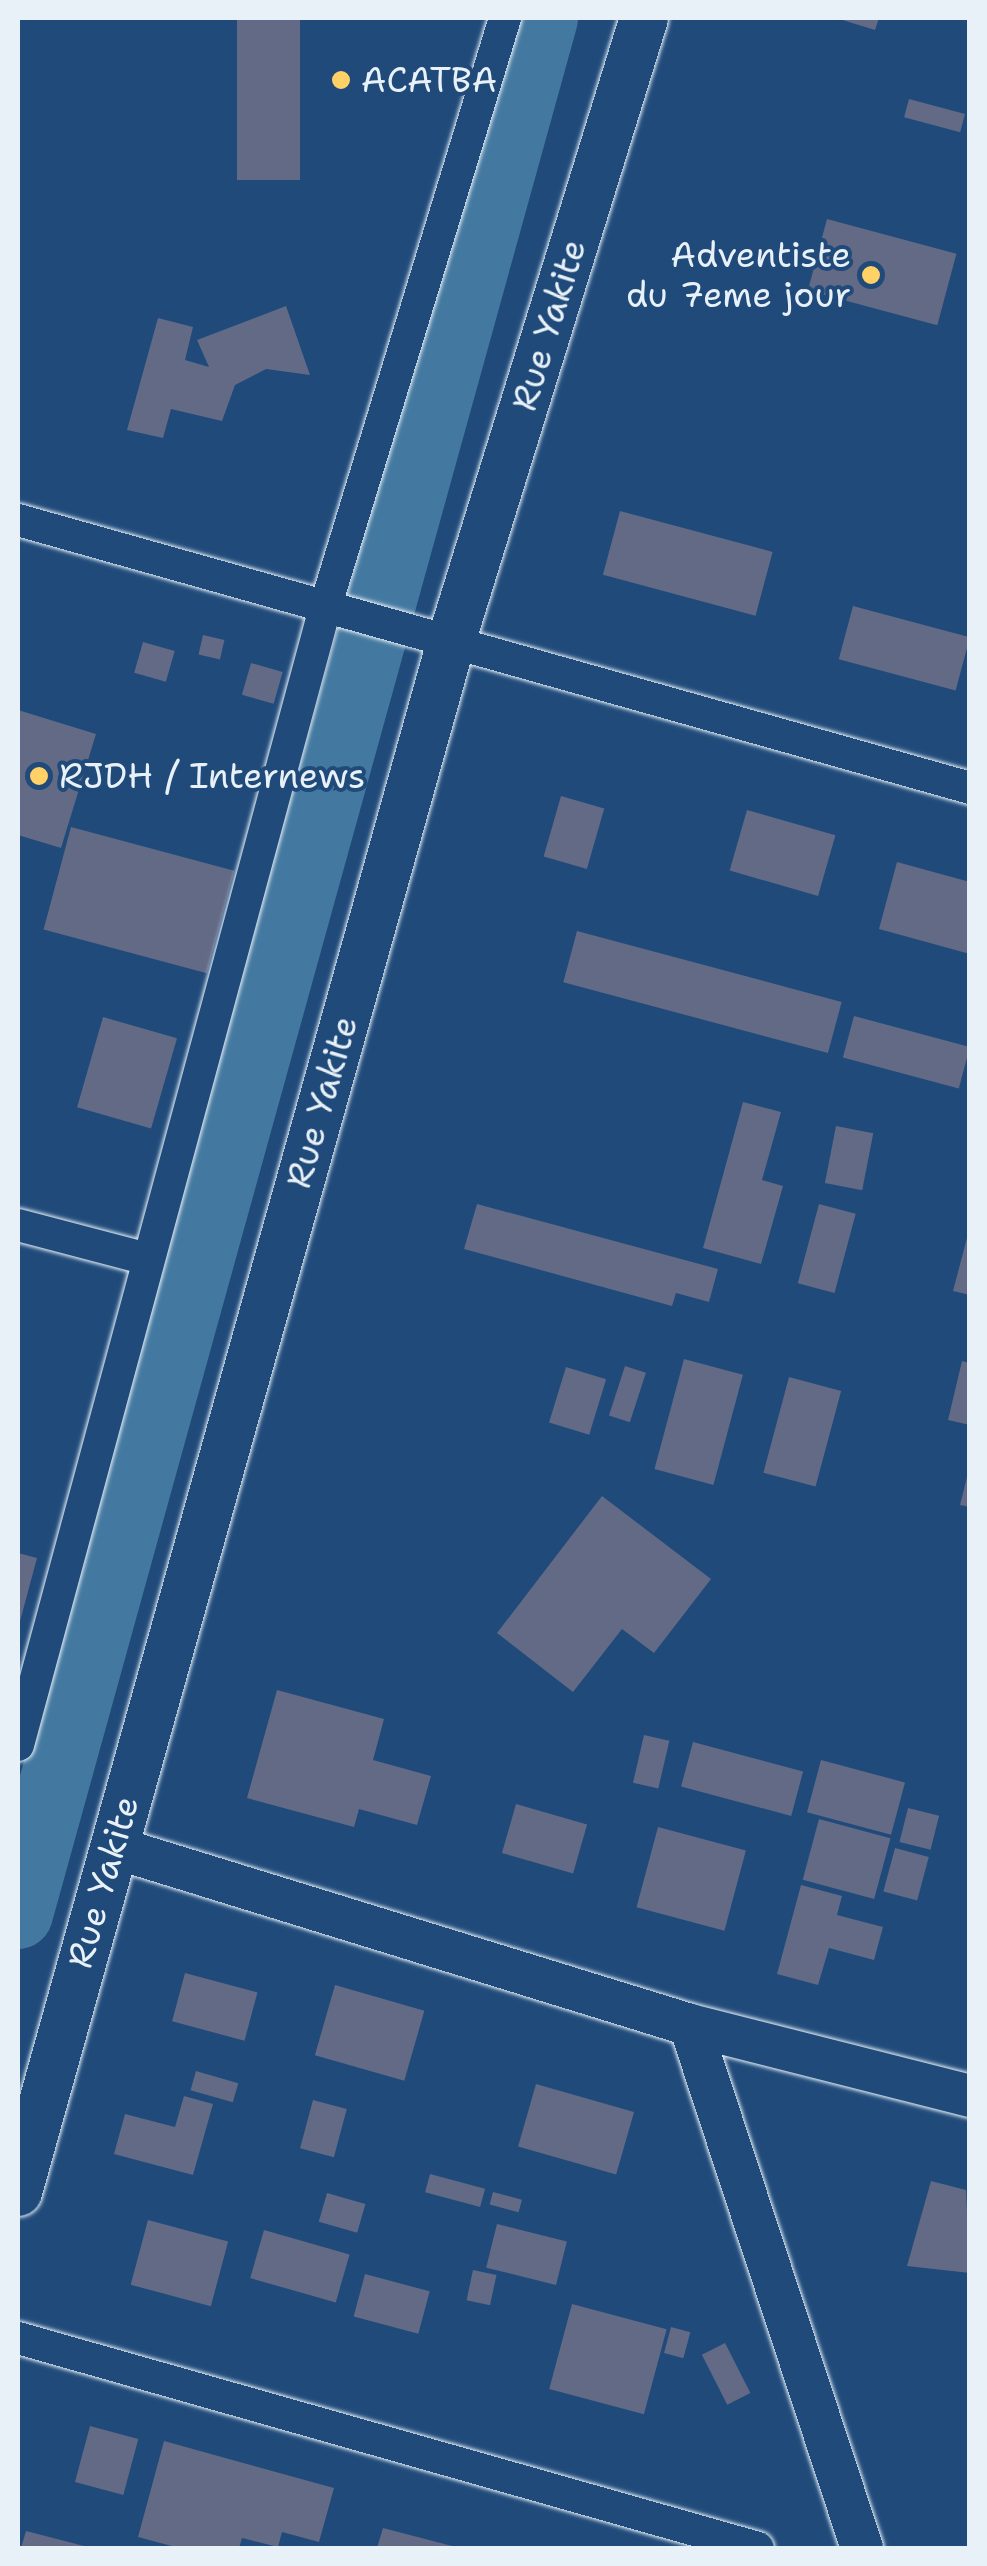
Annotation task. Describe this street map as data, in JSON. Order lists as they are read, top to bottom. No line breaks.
{"streets":{"main road":["Rue Yakite"]},"places":["ACATBA","Adventiste du 7eme jour","RJDH / Internews"]}
